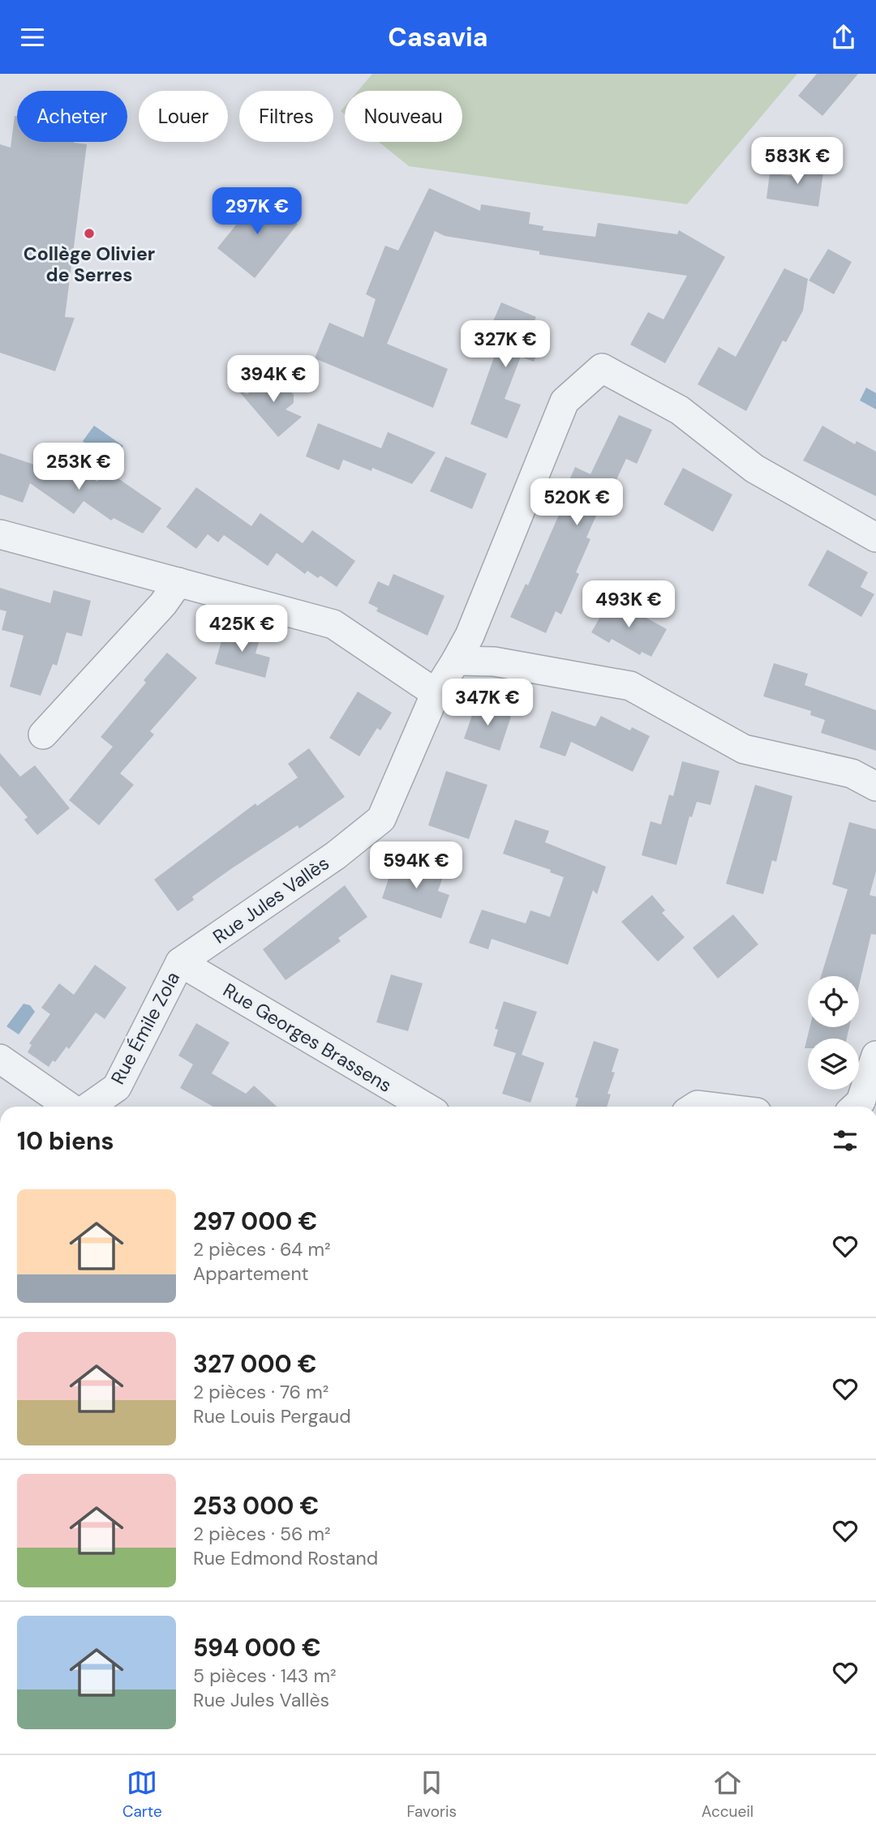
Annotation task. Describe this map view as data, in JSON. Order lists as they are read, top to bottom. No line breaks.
{"streets":{"street":["Rue Jules Vallès","Rue Émile Zola","Rue Georges Brassens"]},"crossings":[["Rue Jules Vallès","Rue Émile Zola"],["Rue Jules Vallès","Rue Georges Brassens"],["Rue Émile Zola","Rue Georges Brassens"]],"places":["Collège Olivier de Serres"],"page":{"header":"Casavia","chip":["Acheter","Louer","Filtres","Nouveau"],"price":["583K €","297K €","327K €","394K €","253K €","520K €","493K €","425K €","347K €","594K €"],"heading":"10 biens","list":[{"name":"297 000 €","note":"2 pièces · 64 m² · Appartement"},{"name":"327 000 €","note":"2 pièces · 76 m² · Rue Louis Pergaud"},{"name":"253 000 €","note":"2 pièces · 56 m² · Rue Edmond Rostand"},{"name":"594 000 €","note":"5 pièces · 143 m² · Rue Jules Vallès"}],"tabs":["Carte","Favoris","Accueil"]}}
